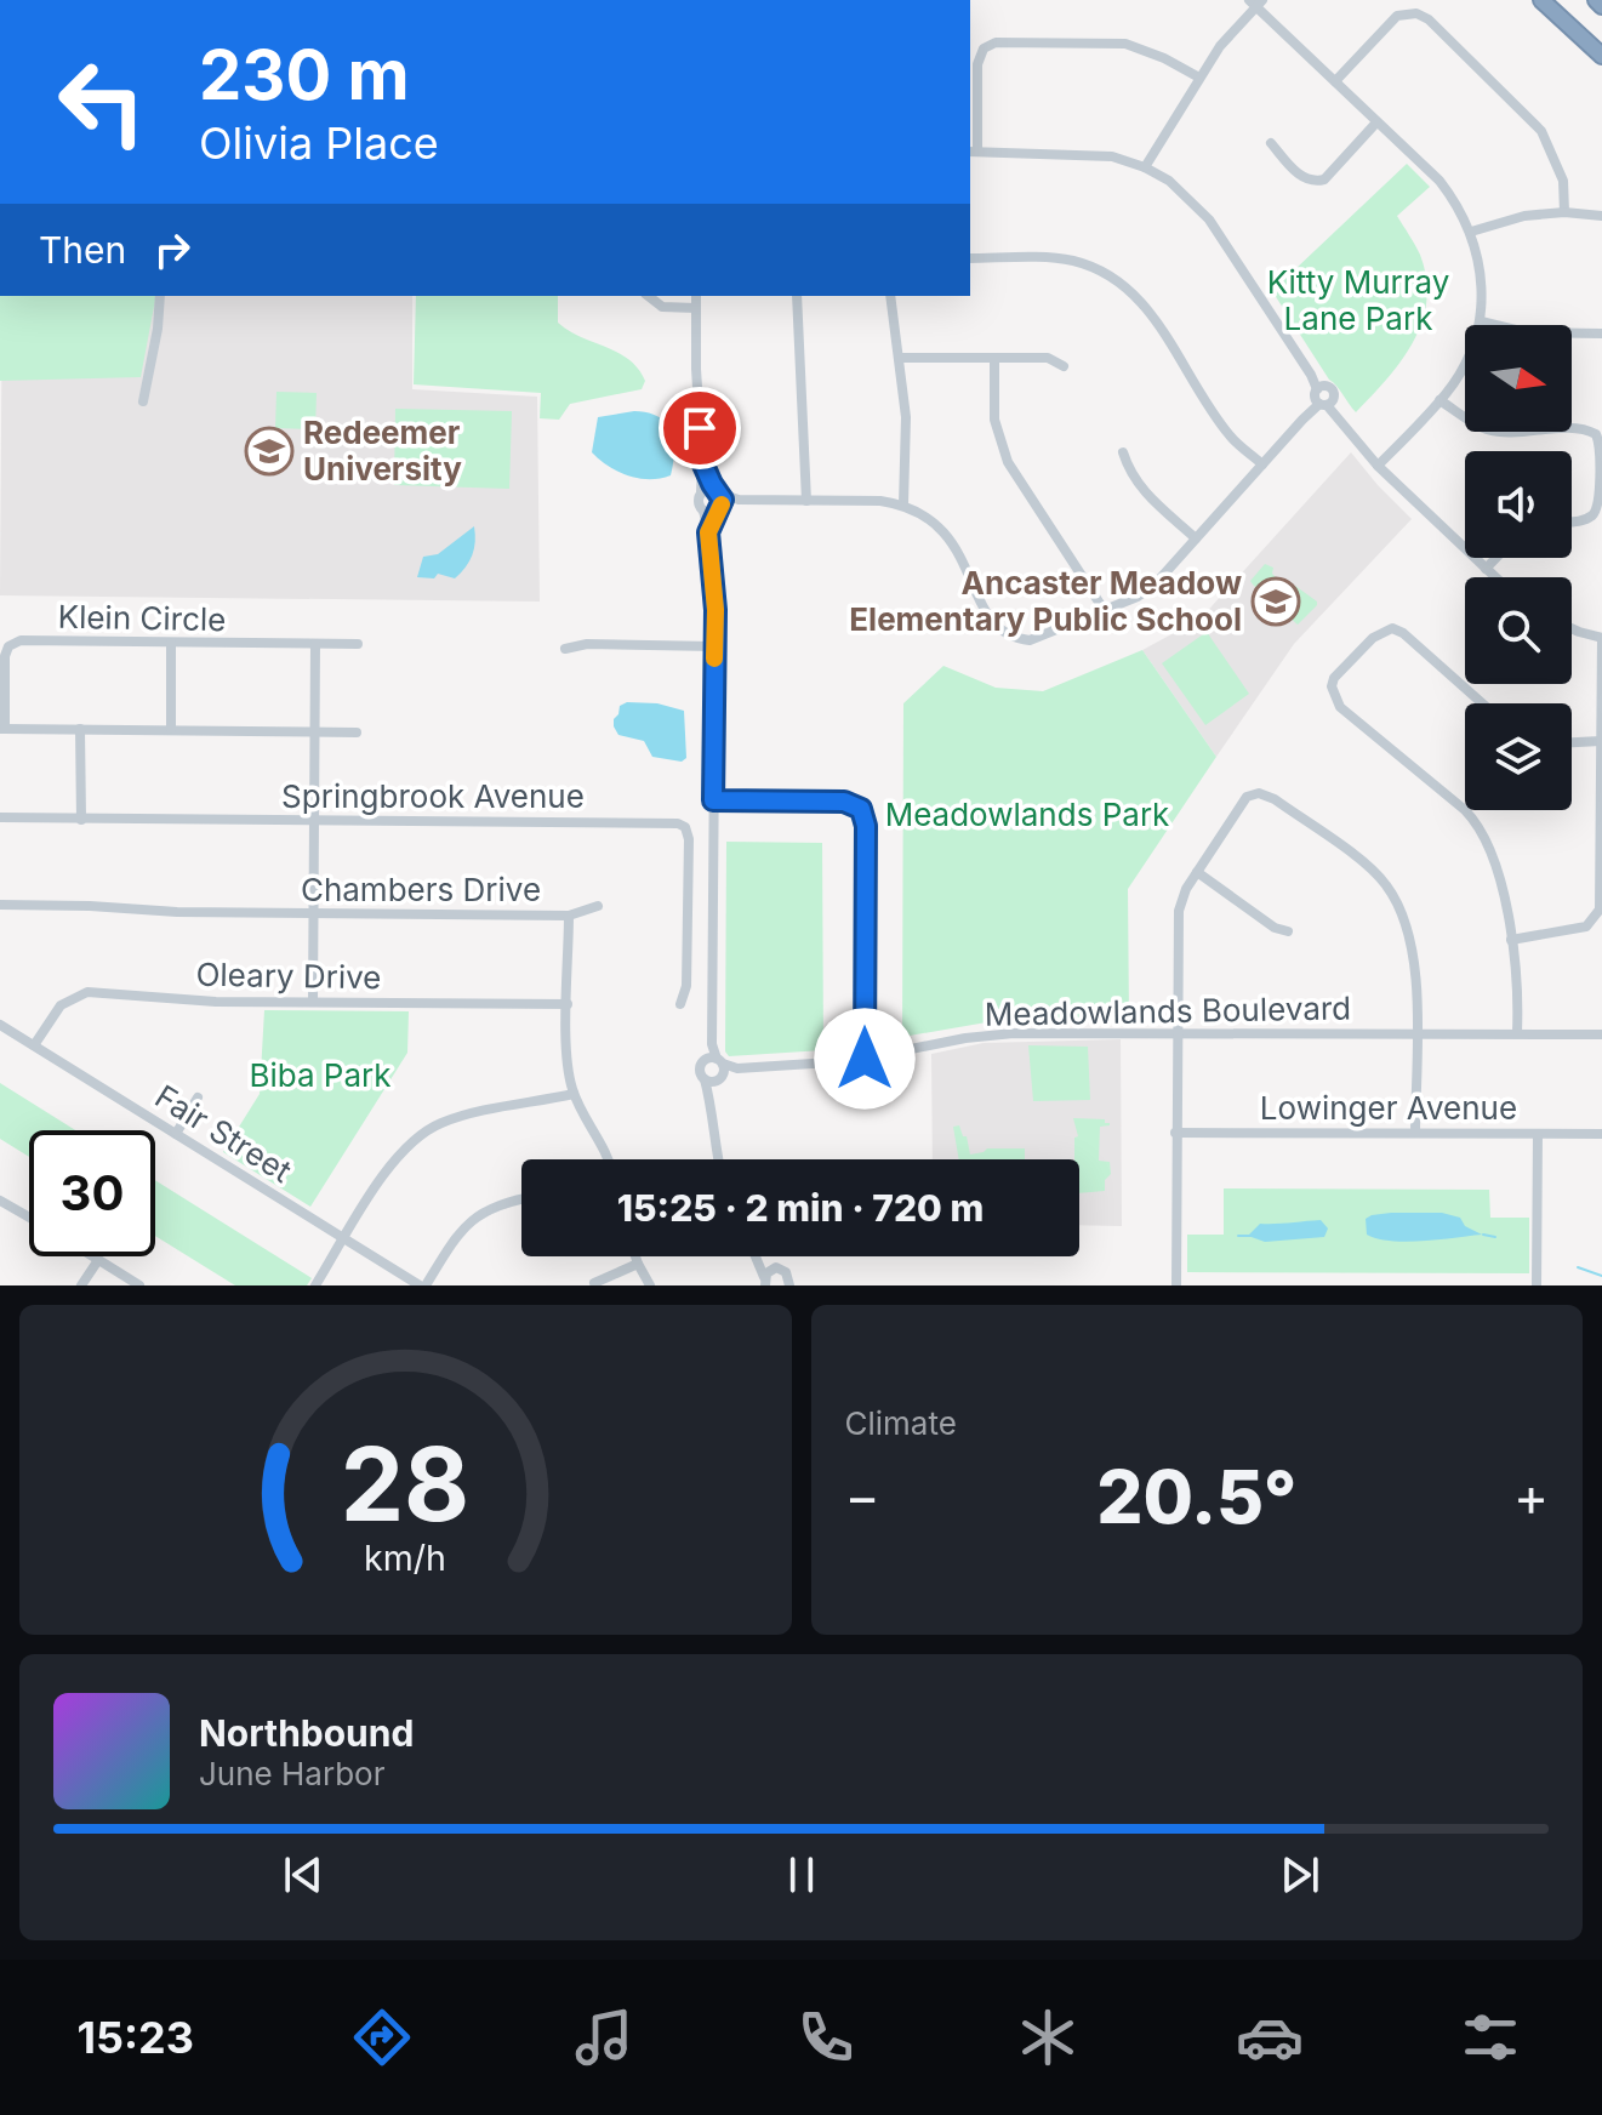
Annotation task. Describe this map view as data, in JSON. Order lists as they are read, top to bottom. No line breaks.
{"streets":{"street":["Klein Circle","Springbrook Avenue","Chambers Drive","Oleary Drive","Meadowlands Boulevard","Lowinger Avenue","Fair Street"]},"crossings":[["Chambers Drive","Oleary Drive"],["Oleary Drive","Fair Street"]],"parks":["Kitty Murray Lane Park","Meadowlands Park","Biba Park"],"places":{"school or university":["Redeemer University","Ancaster Meadow Elementary Public School"]},"north":"right","page":{"turn":["230 m","Olivia Place"],"then":"Then","limit":"30","trip":"15:25 · 2 min · 720 m","tile":"Climate","heat":["−","20.5°","+"],"song":["Northbound","June Harbor"],"tabs":"15:23","gauge":["28","km/h"]}}
